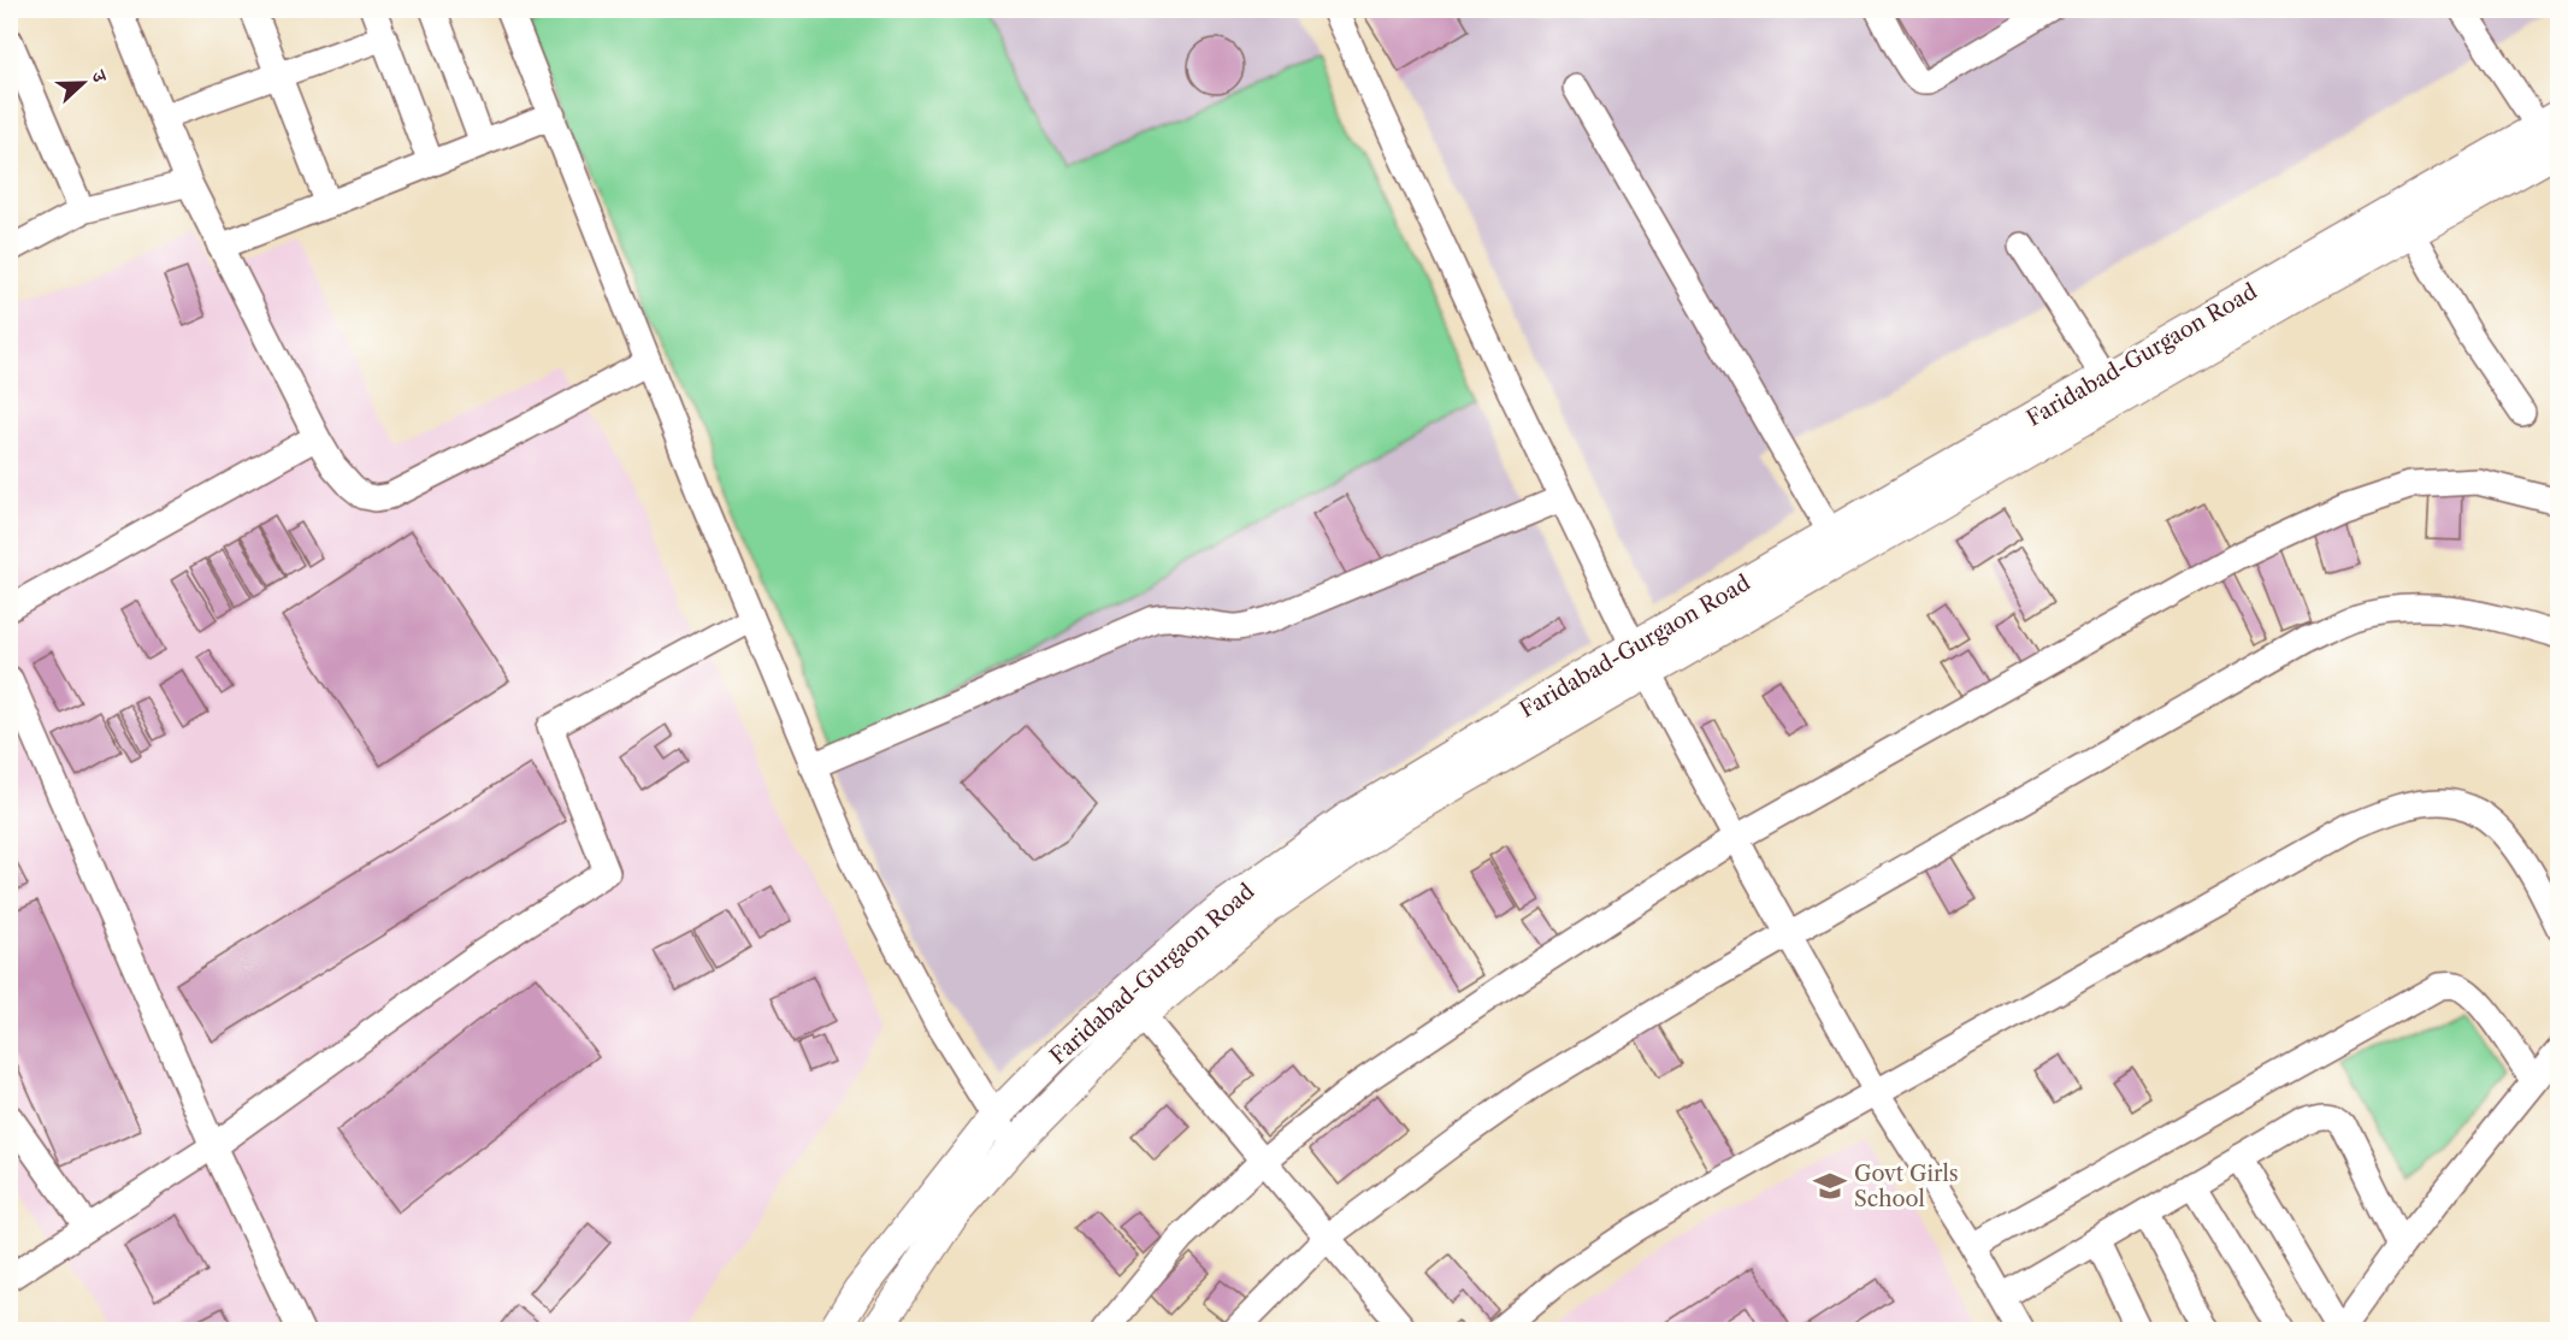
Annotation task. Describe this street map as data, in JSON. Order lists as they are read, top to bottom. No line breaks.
{"streets":{"main road":["Faridabad-Gurgaon Road"]},"places":{"school or university":["Govt Girls School"]},"north":"right"}
